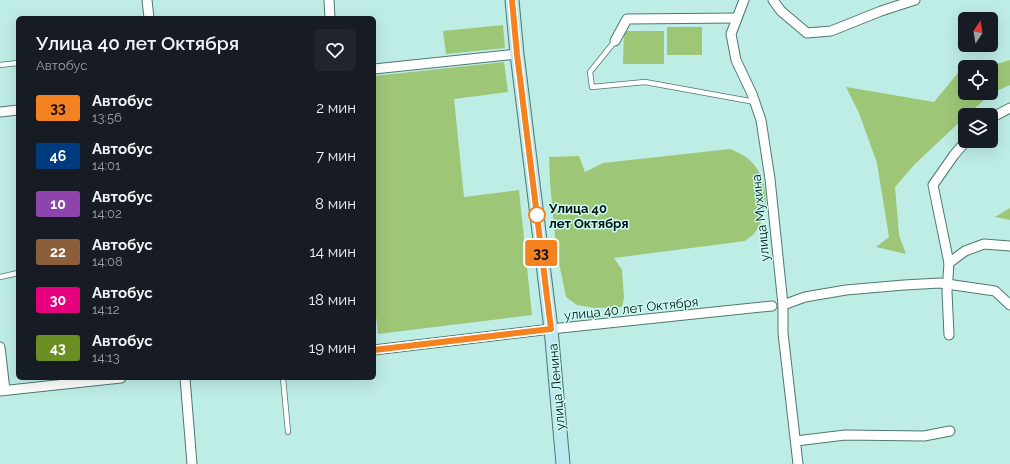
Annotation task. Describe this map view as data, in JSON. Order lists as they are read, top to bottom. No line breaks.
{"streets":{"main road":["улица Ленина"],"street":["улица Мухина","улица 40 лет Октября"]},"crossings":[["улица 40 лет Октября","улица Ленина"]],"places":["Улица 40 лет Октября"],"lines":["bus line 33"],"north":"top","page":{"on_map":"33","heading":["Улица 40 лет Октября","Автобус"],"list":[{"mark":"33","name":"Автобус","note":"13:56","value":"2 мин"},{"mark":"46","name":"Автобус","note":"14:01","value":"7 мин"},{"mark":"10","name":"Автобус","note":"14:02","value":"8 мин"},{"mark":"22","name":"Автобус","note":"14:08","value":"14 мин"},{"mark":"30","name":"Автобус","note":"14:12","value":"18 мин"},{"mark":"43","name":"Автобус","note":"14:13","value":"19 мин"}]}}
